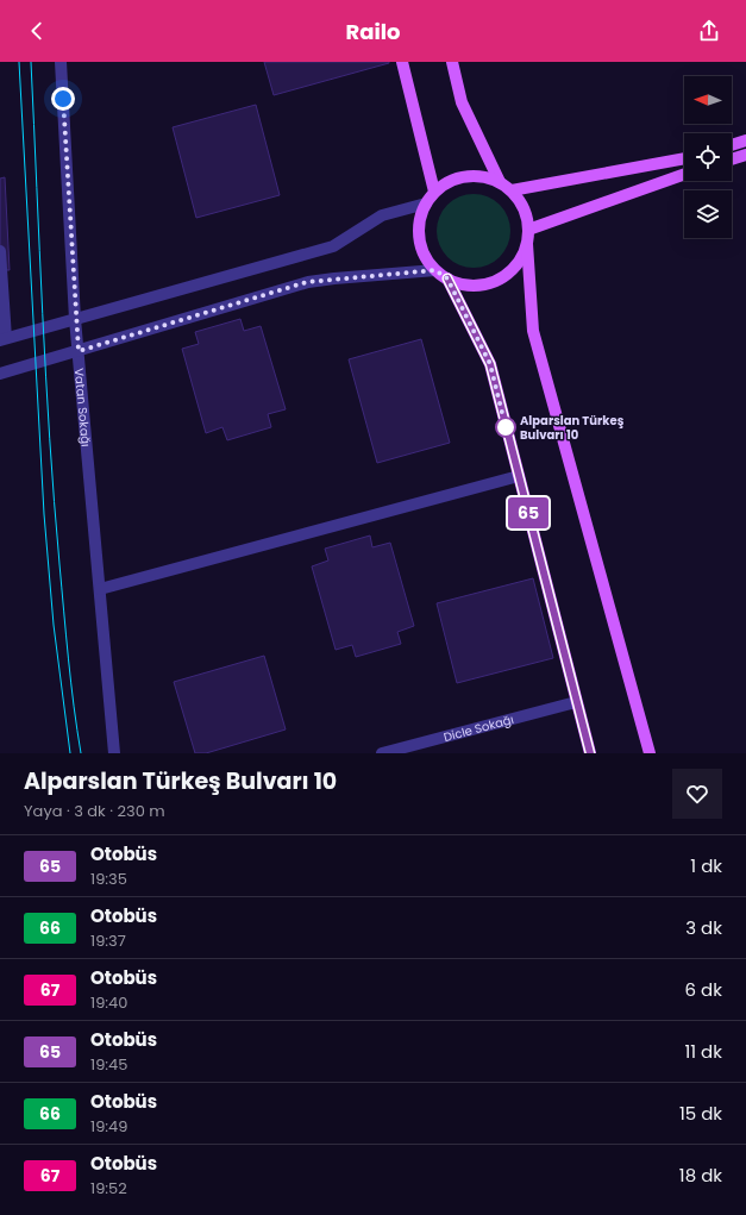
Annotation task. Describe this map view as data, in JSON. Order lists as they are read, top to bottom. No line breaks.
{"streets":{"street":["Vatan Sokağı","Dicle Sokağı"]},"places":["Alparslan Türkeş Bulvarı 10"],"lines":["bus line 65"],"north":"left","page":{"header":"Railo","on_map":"65","heading":["Alparslan Türkeş Bulvarı 10","Yaya · 3 dk · 230 m"],"list":[{"mark":"65","name":"Otobüs","note":"19:35","value":"1 dk"},{"mark":"66","name":"Otobüs","note":"19:37","value":"3 dk"},{"mark":"67","name":"Otobüs","note":"19:40","value":"6 dk"},{"mark":"65","name":"Otobüs","note":"19:45","value":"11 dk"},{"mark":"66","name":"Otobüs","note":"19:49","value":"15 dk"},{"mark":"67","name":"Otobüs","note":"19:52","value":"18 dk"}]}}
